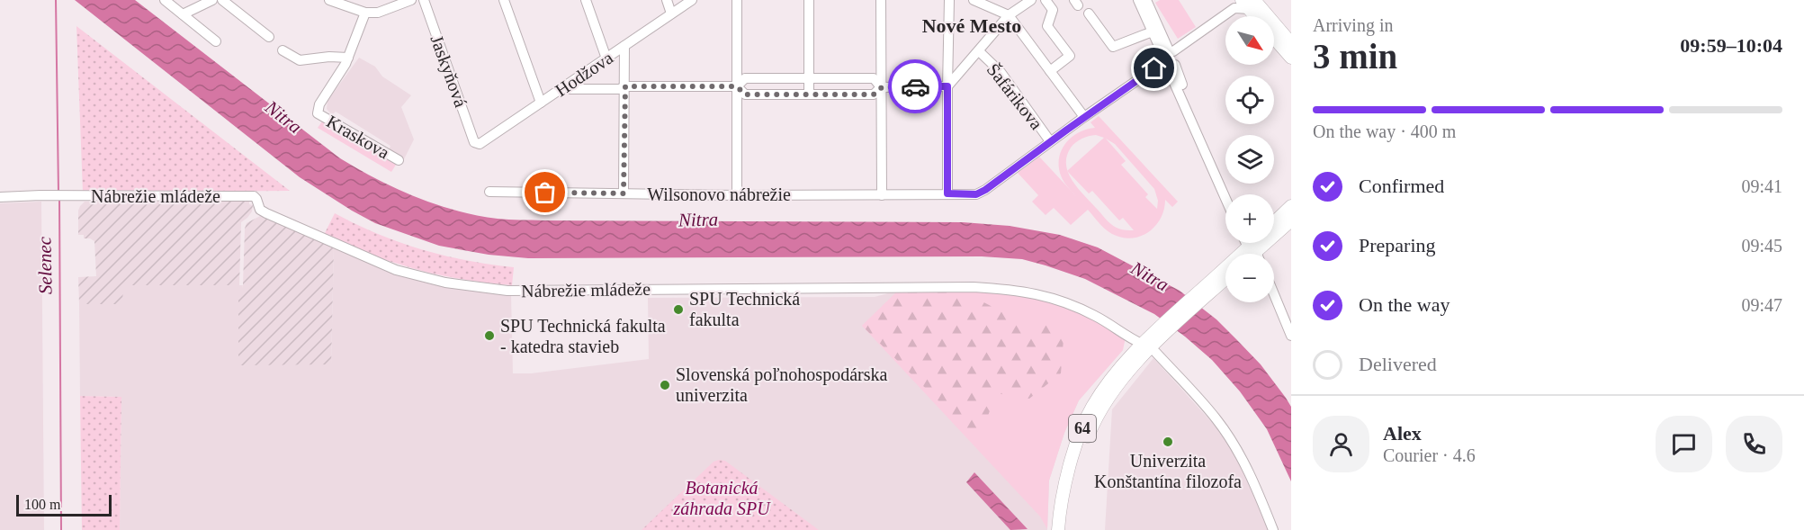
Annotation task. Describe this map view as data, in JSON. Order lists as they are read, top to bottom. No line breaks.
{"streets":{"main road":["64"],"street":["Jaskyňová","Hodžova","Šafárikova","Kraskova","Wilsonovo nábrežie","Nábrežie mládeže"]},"crossings":[["Jaskyňová","Hodžova"],["Šafárikova","Wilsonovo nábrežie"],["Nábrežie mládeže","64"]],"districts":["Nové Mesto"],"water":["Nitra","Selenec"],"parks":["Botanická záhrada SPU"],"places":["SPU Technická fakulta","SPU Technická fakulta - katedra stavieb","Slovenská poľnohospodárska univerzita","Univerzita Konštantína filozofa"],"scale_bar":"100 m","north":"bottom right","page":{"heading":["3 min","Arriving in","09:59–10:04"],"panel":["Alex","Courier · 4.6"],"map_buttons":["+","−"],"bar":"On the way · 400 m","list":[["Confirmed","09:41"],["Preparing","09:45"],["On the way","09:47"],"Delivered"],"scale":"100 m"}}
